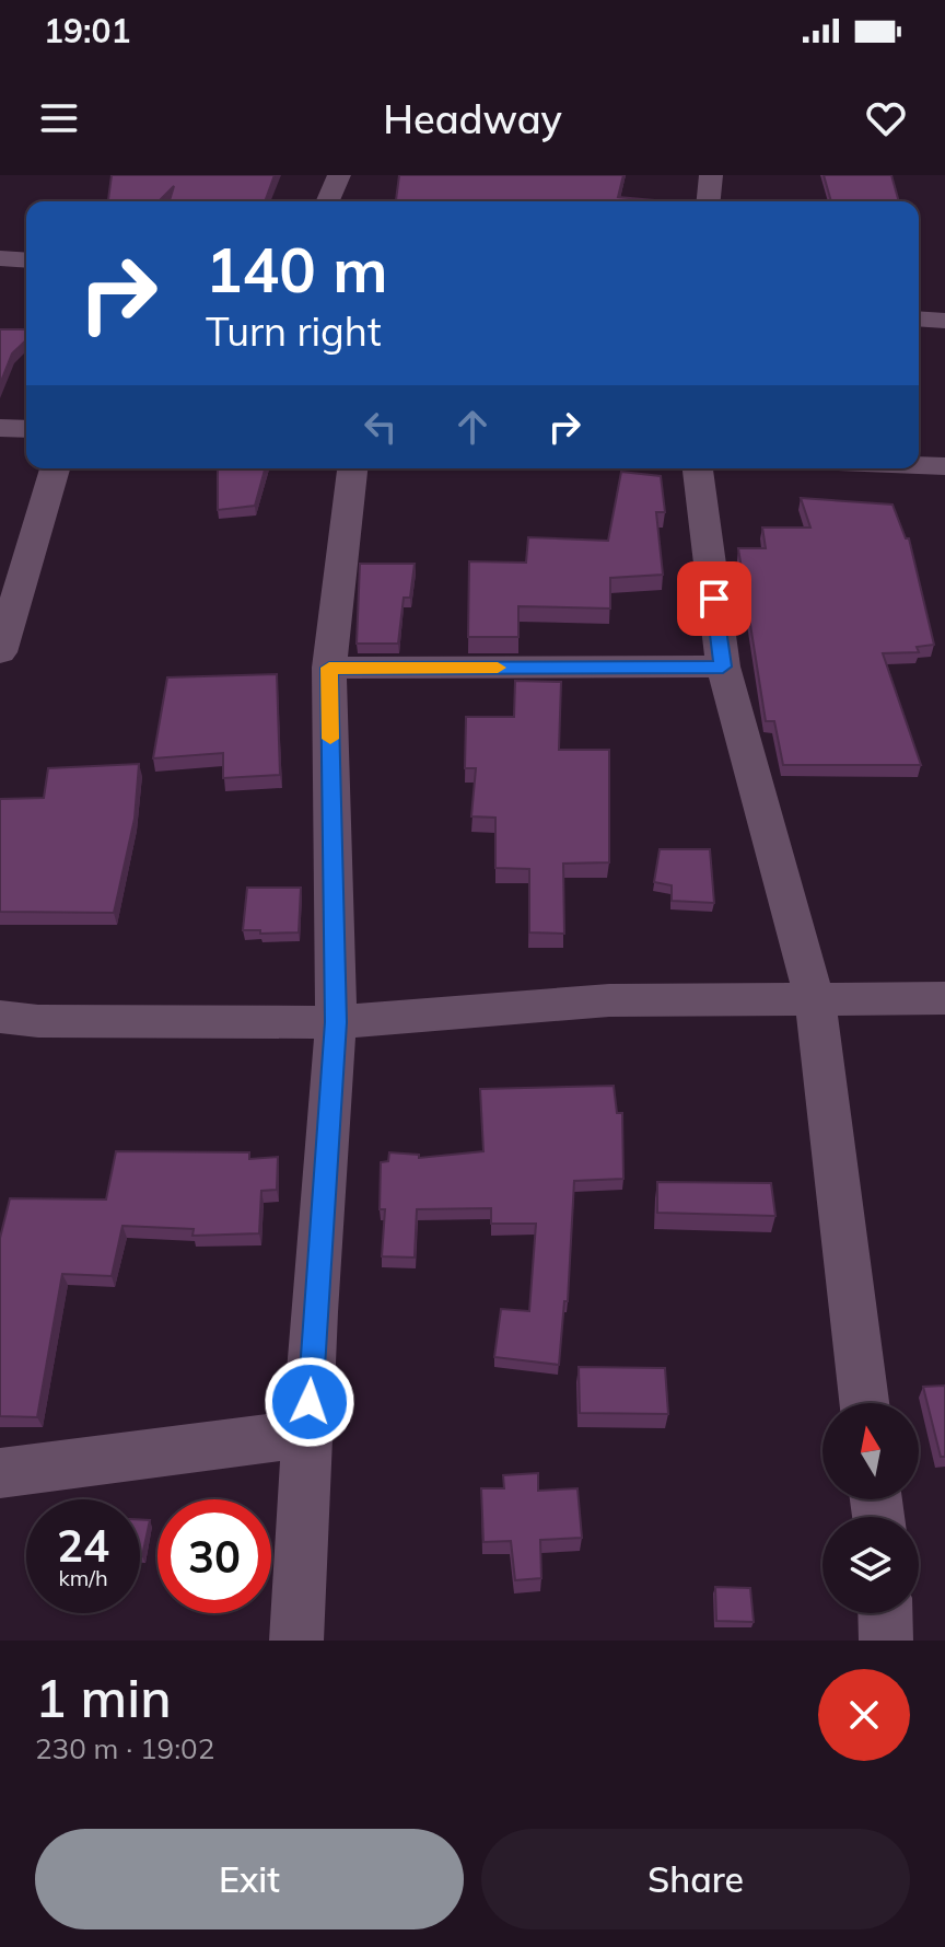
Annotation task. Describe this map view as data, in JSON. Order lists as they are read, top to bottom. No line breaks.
{"north":"top","page":{"status":"19:01","header":"Headway","turn":["140 m","Turn right"],"speed":"24 km/h","limit":"30","heading":["1 min","230 m · 19:02"],"buttons":["Exit","Share"]}}
